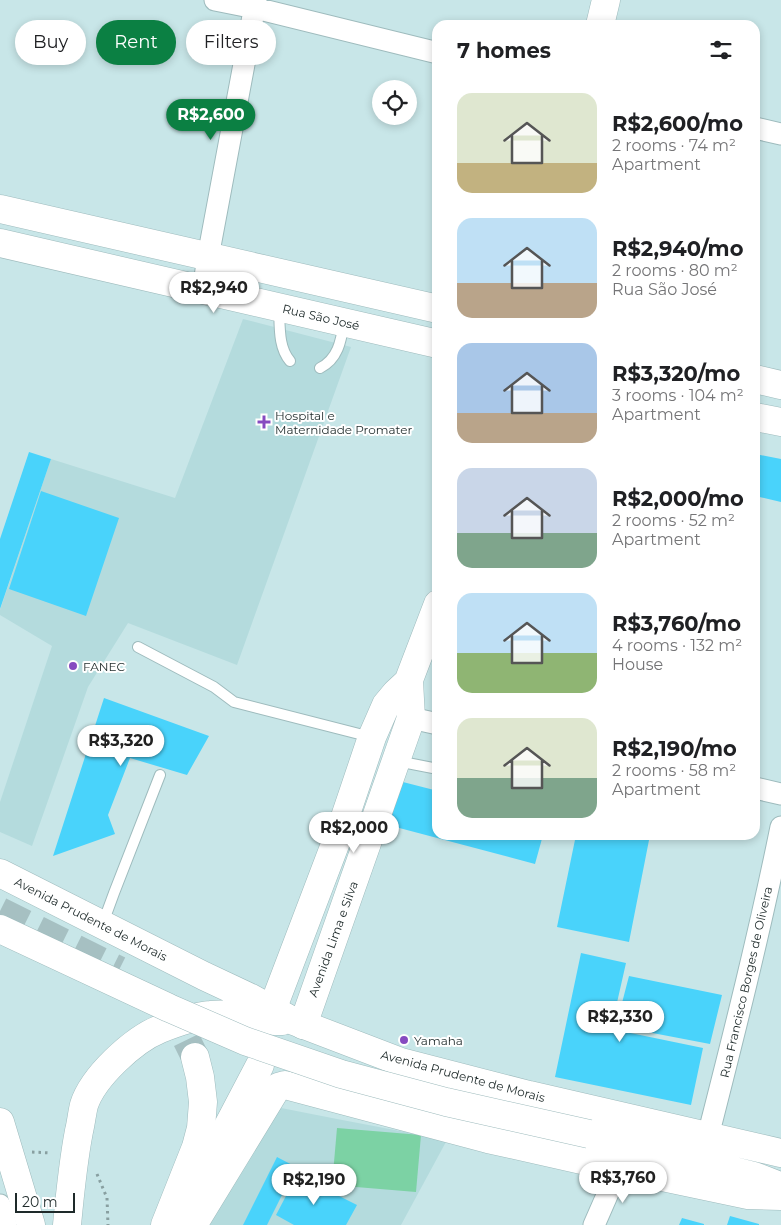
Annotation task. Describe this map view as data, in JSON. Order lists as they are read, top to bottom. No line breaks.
{"streets":{"main road":["Rua São José","Avenida Prudente de Morais","Avenida Lima e Silva"],"street":["Rua Francisco Borges de Oliveira"]},"crossings":[["Avenida Prudente de Morais","Avenida Lima e Silva"],["Avenida Prudente de Morais","Rua Francisco Borges de Oliveira"]],"places":{"health":["Hospital e Maternidade Promater"],"other":["FANEC","Yamaha"]},"scale_bar":"20 m","page":{"chip":["Buy","Rent","Filters"],"heading":"7 homes","list":[{"name":"R$2,600/mo","note":"2 rooms · 74 m² · Apartment"},{"name":"R$2,940/mo","note":"2 rooms · 80 m² · Rua São José"},{"name":"R$3,320/mo","note":"3 rooms · 104 m² · Apartment"},{"name":"R$2,000/mo","note":"2 rooms · 52 m² · Apartment"},{"name":"R$3,760/mo","note":"4 rooms · 132 m² · House"},{"name":"R$2,190/mo","note":"2 rooms · 58 m² · Apartment"}],"price":["R$2,600","R$2,940","R$3,320","R$2,000","R$2,330","R$3,760","R$2,190"],"scale":"20 m"}}
